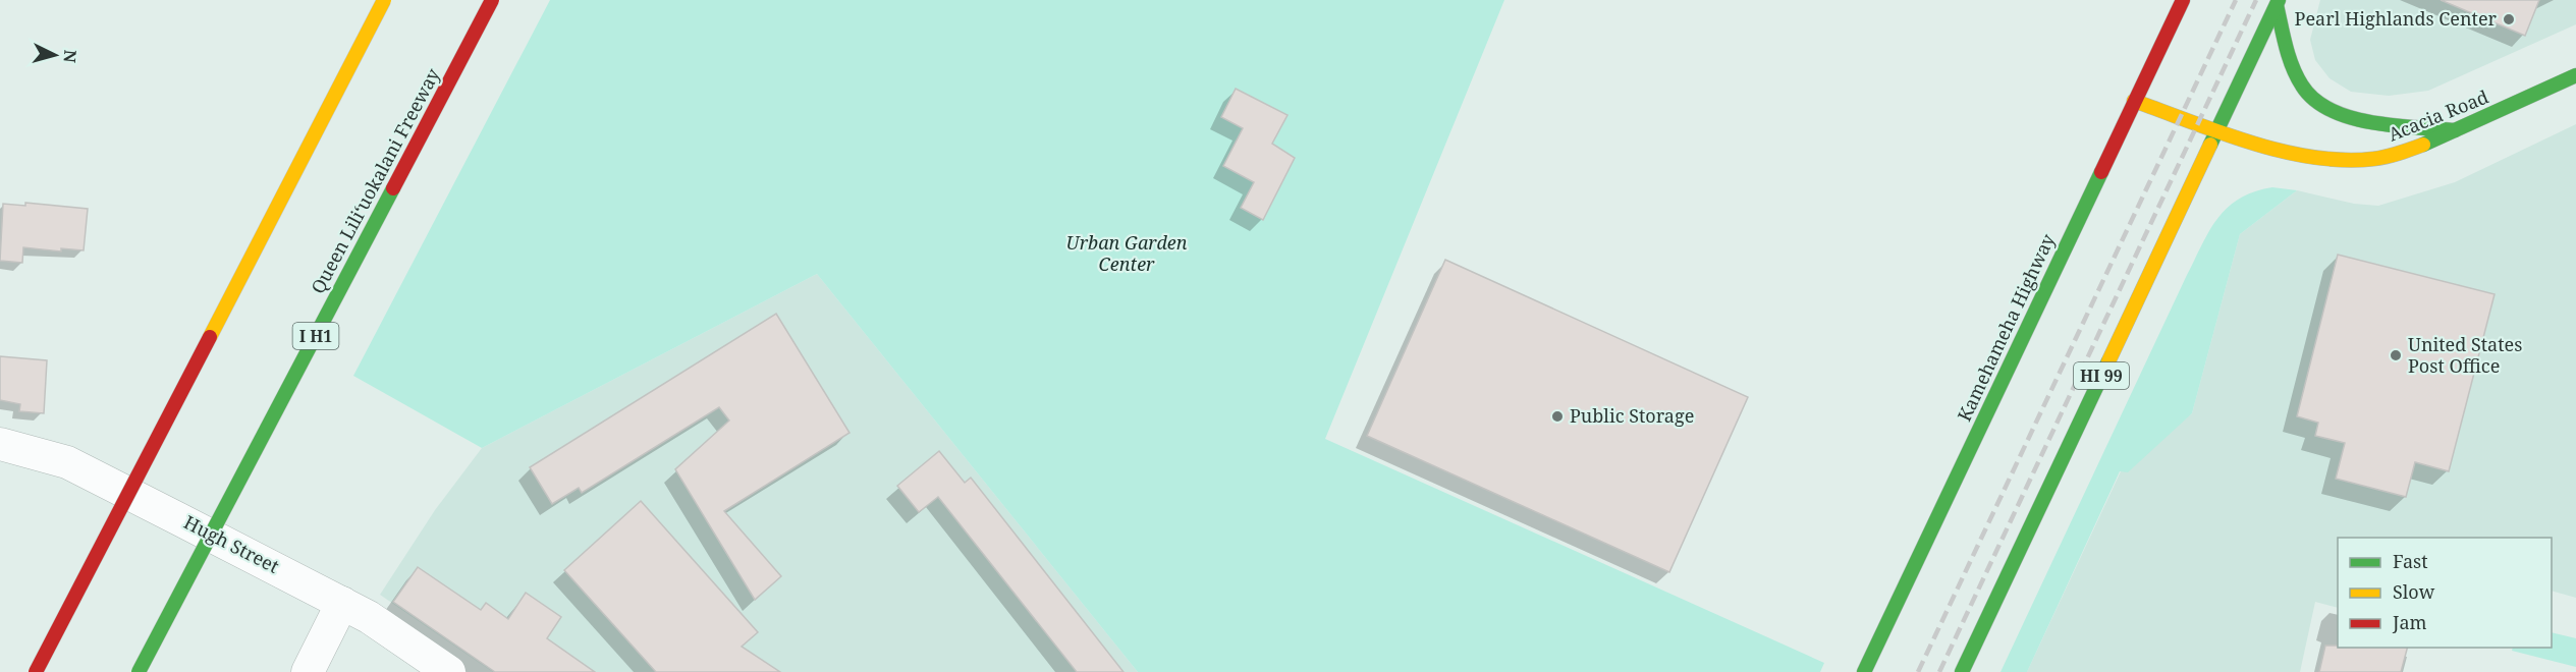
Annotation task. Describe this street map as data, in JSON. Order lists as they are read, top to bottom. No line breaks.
{"streets":{"main road":["Acacia Road","Queen Liliʻuokalani Freeway","Kamehameha Highway","I H1","HI 99"],"street":["Hugh Street"]},"crossings":[["Acacia Road","Kamehameha Highway"],["Acacia Road","HI 99"]],"parks":["Urban Garden Center"],"places":["Pearl Highlands Center","United States Post Office","Public Storage"],"legend":["Fast","Slow","Jam"],"north":"right"}
